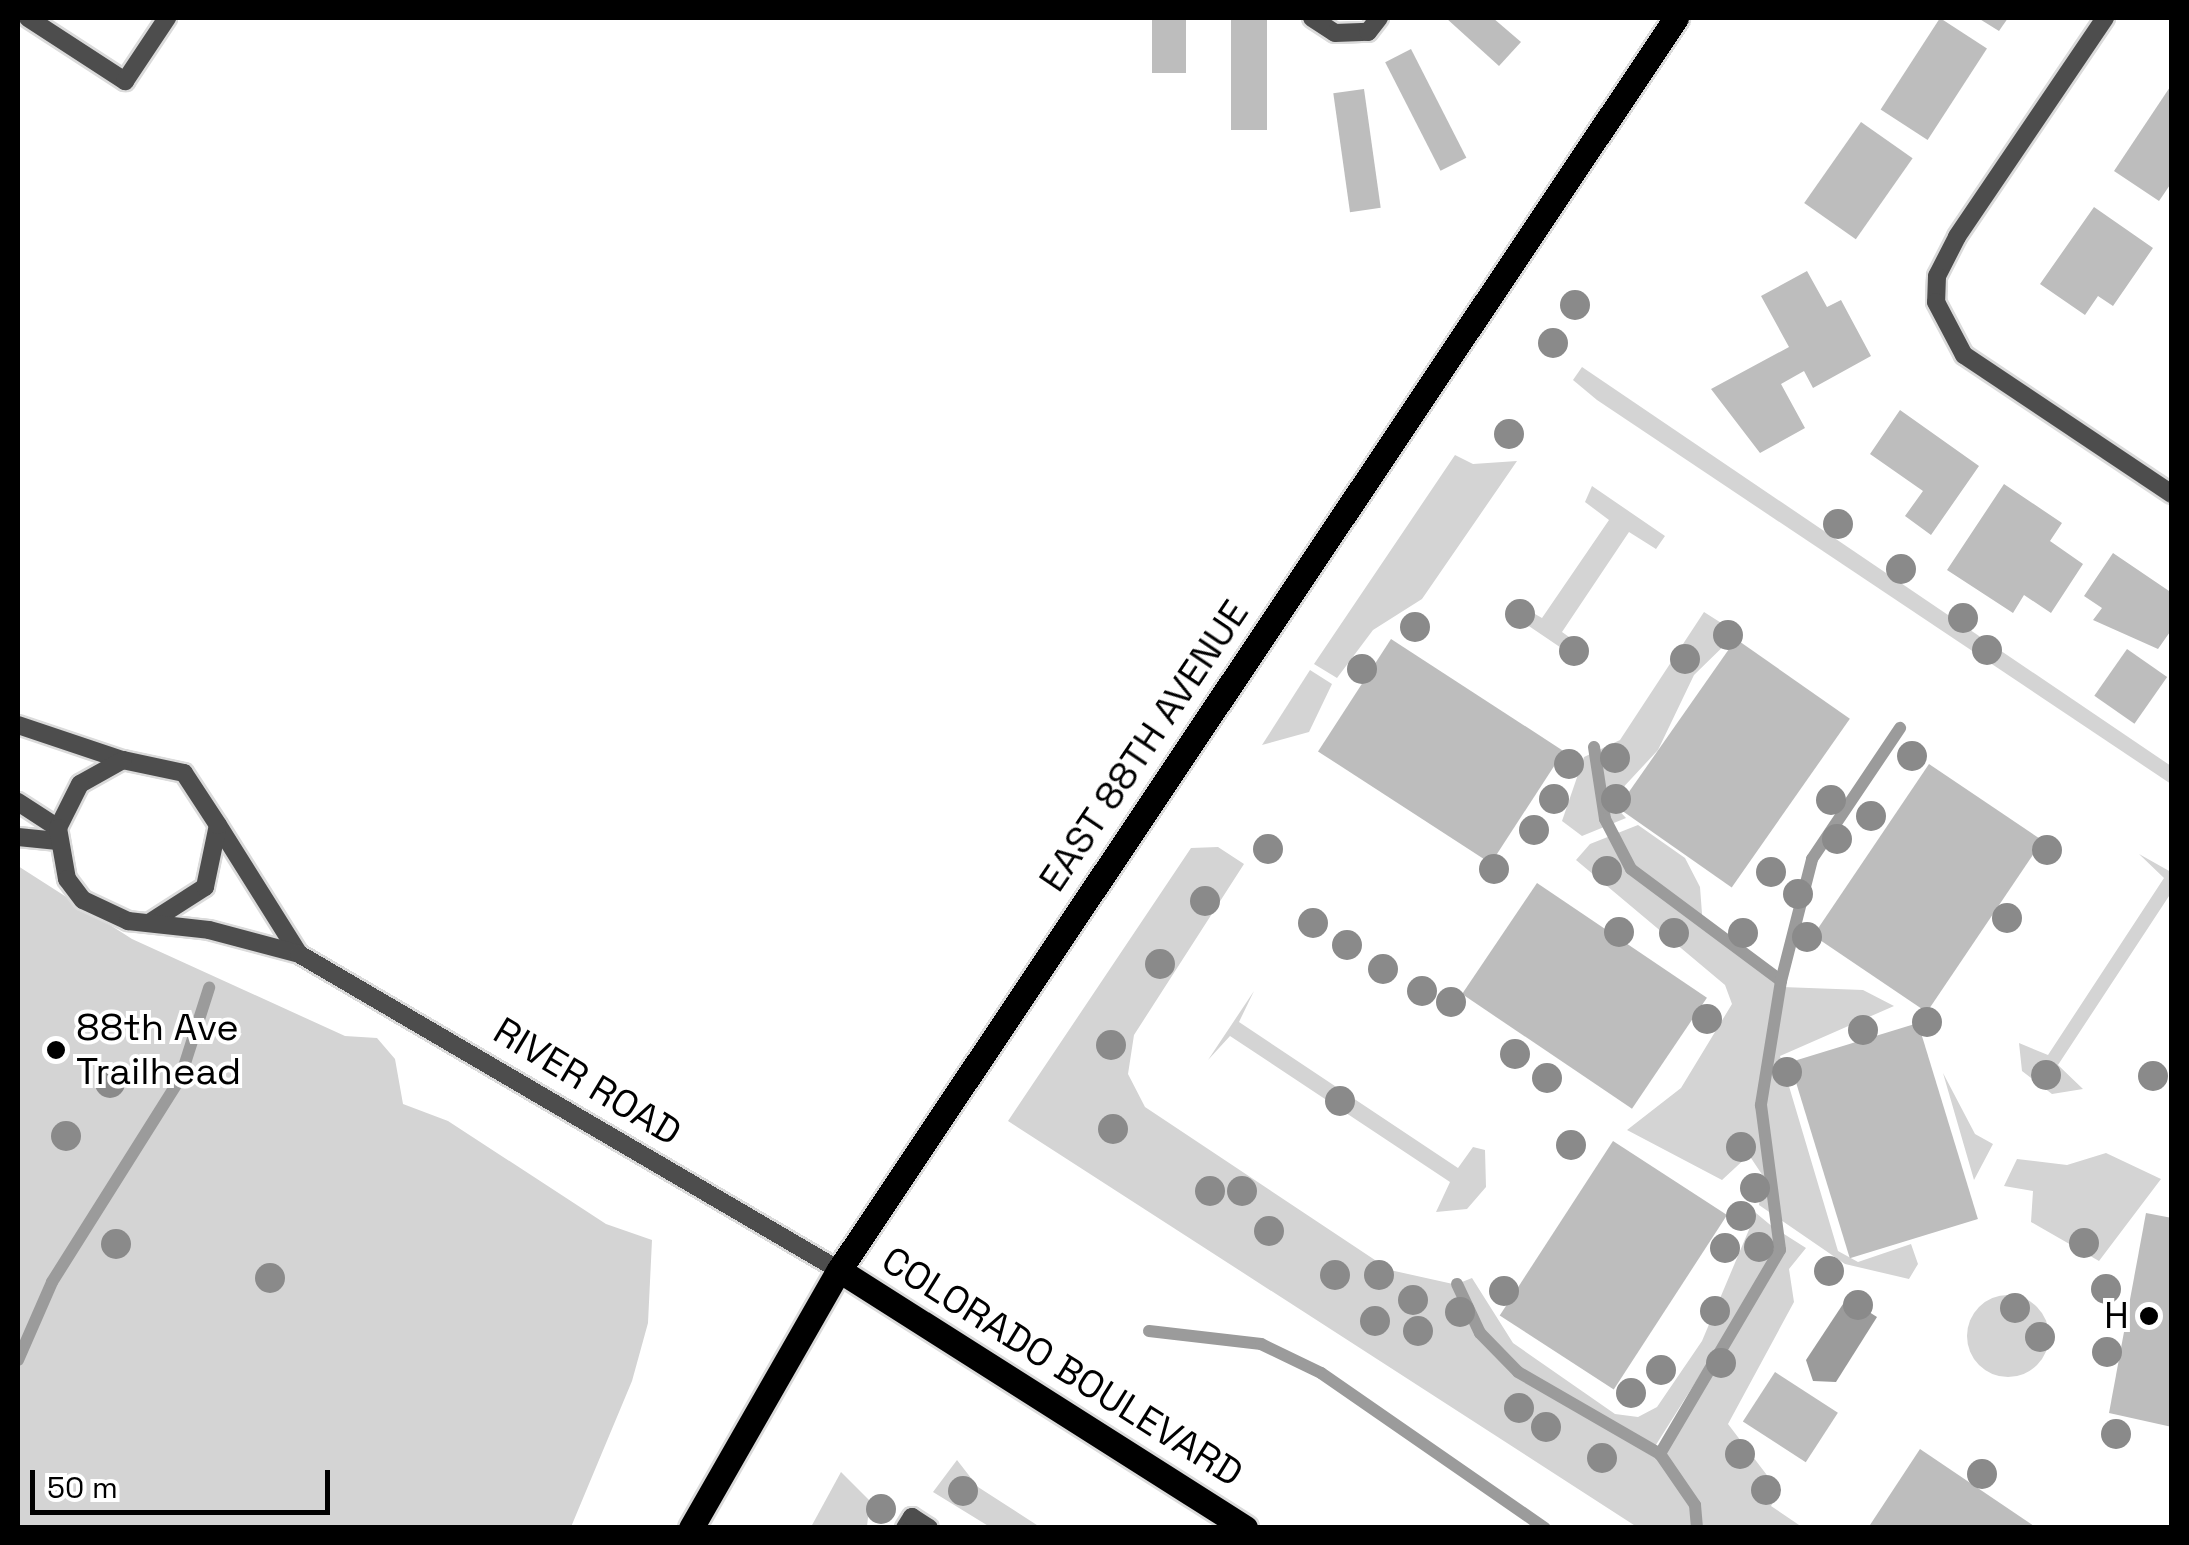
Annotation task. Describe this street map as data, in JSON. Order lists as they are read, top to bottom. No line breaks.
{"streets":{"main road":["EAST 88TH AVENUE","COLORADO BOULEVARD"],"street":["RIVER ROAD"]},"crossings":[["EAST 88TH AVENUE","RIVER ROAD"],["EAST 88TH AVENUE","COLORADO BOULEVARD"],["RIVER ROAD","COLORADO BOULEVARD"]],"places":["88th Ave Trailhead","H"],"scale_bar":"50 m"}
